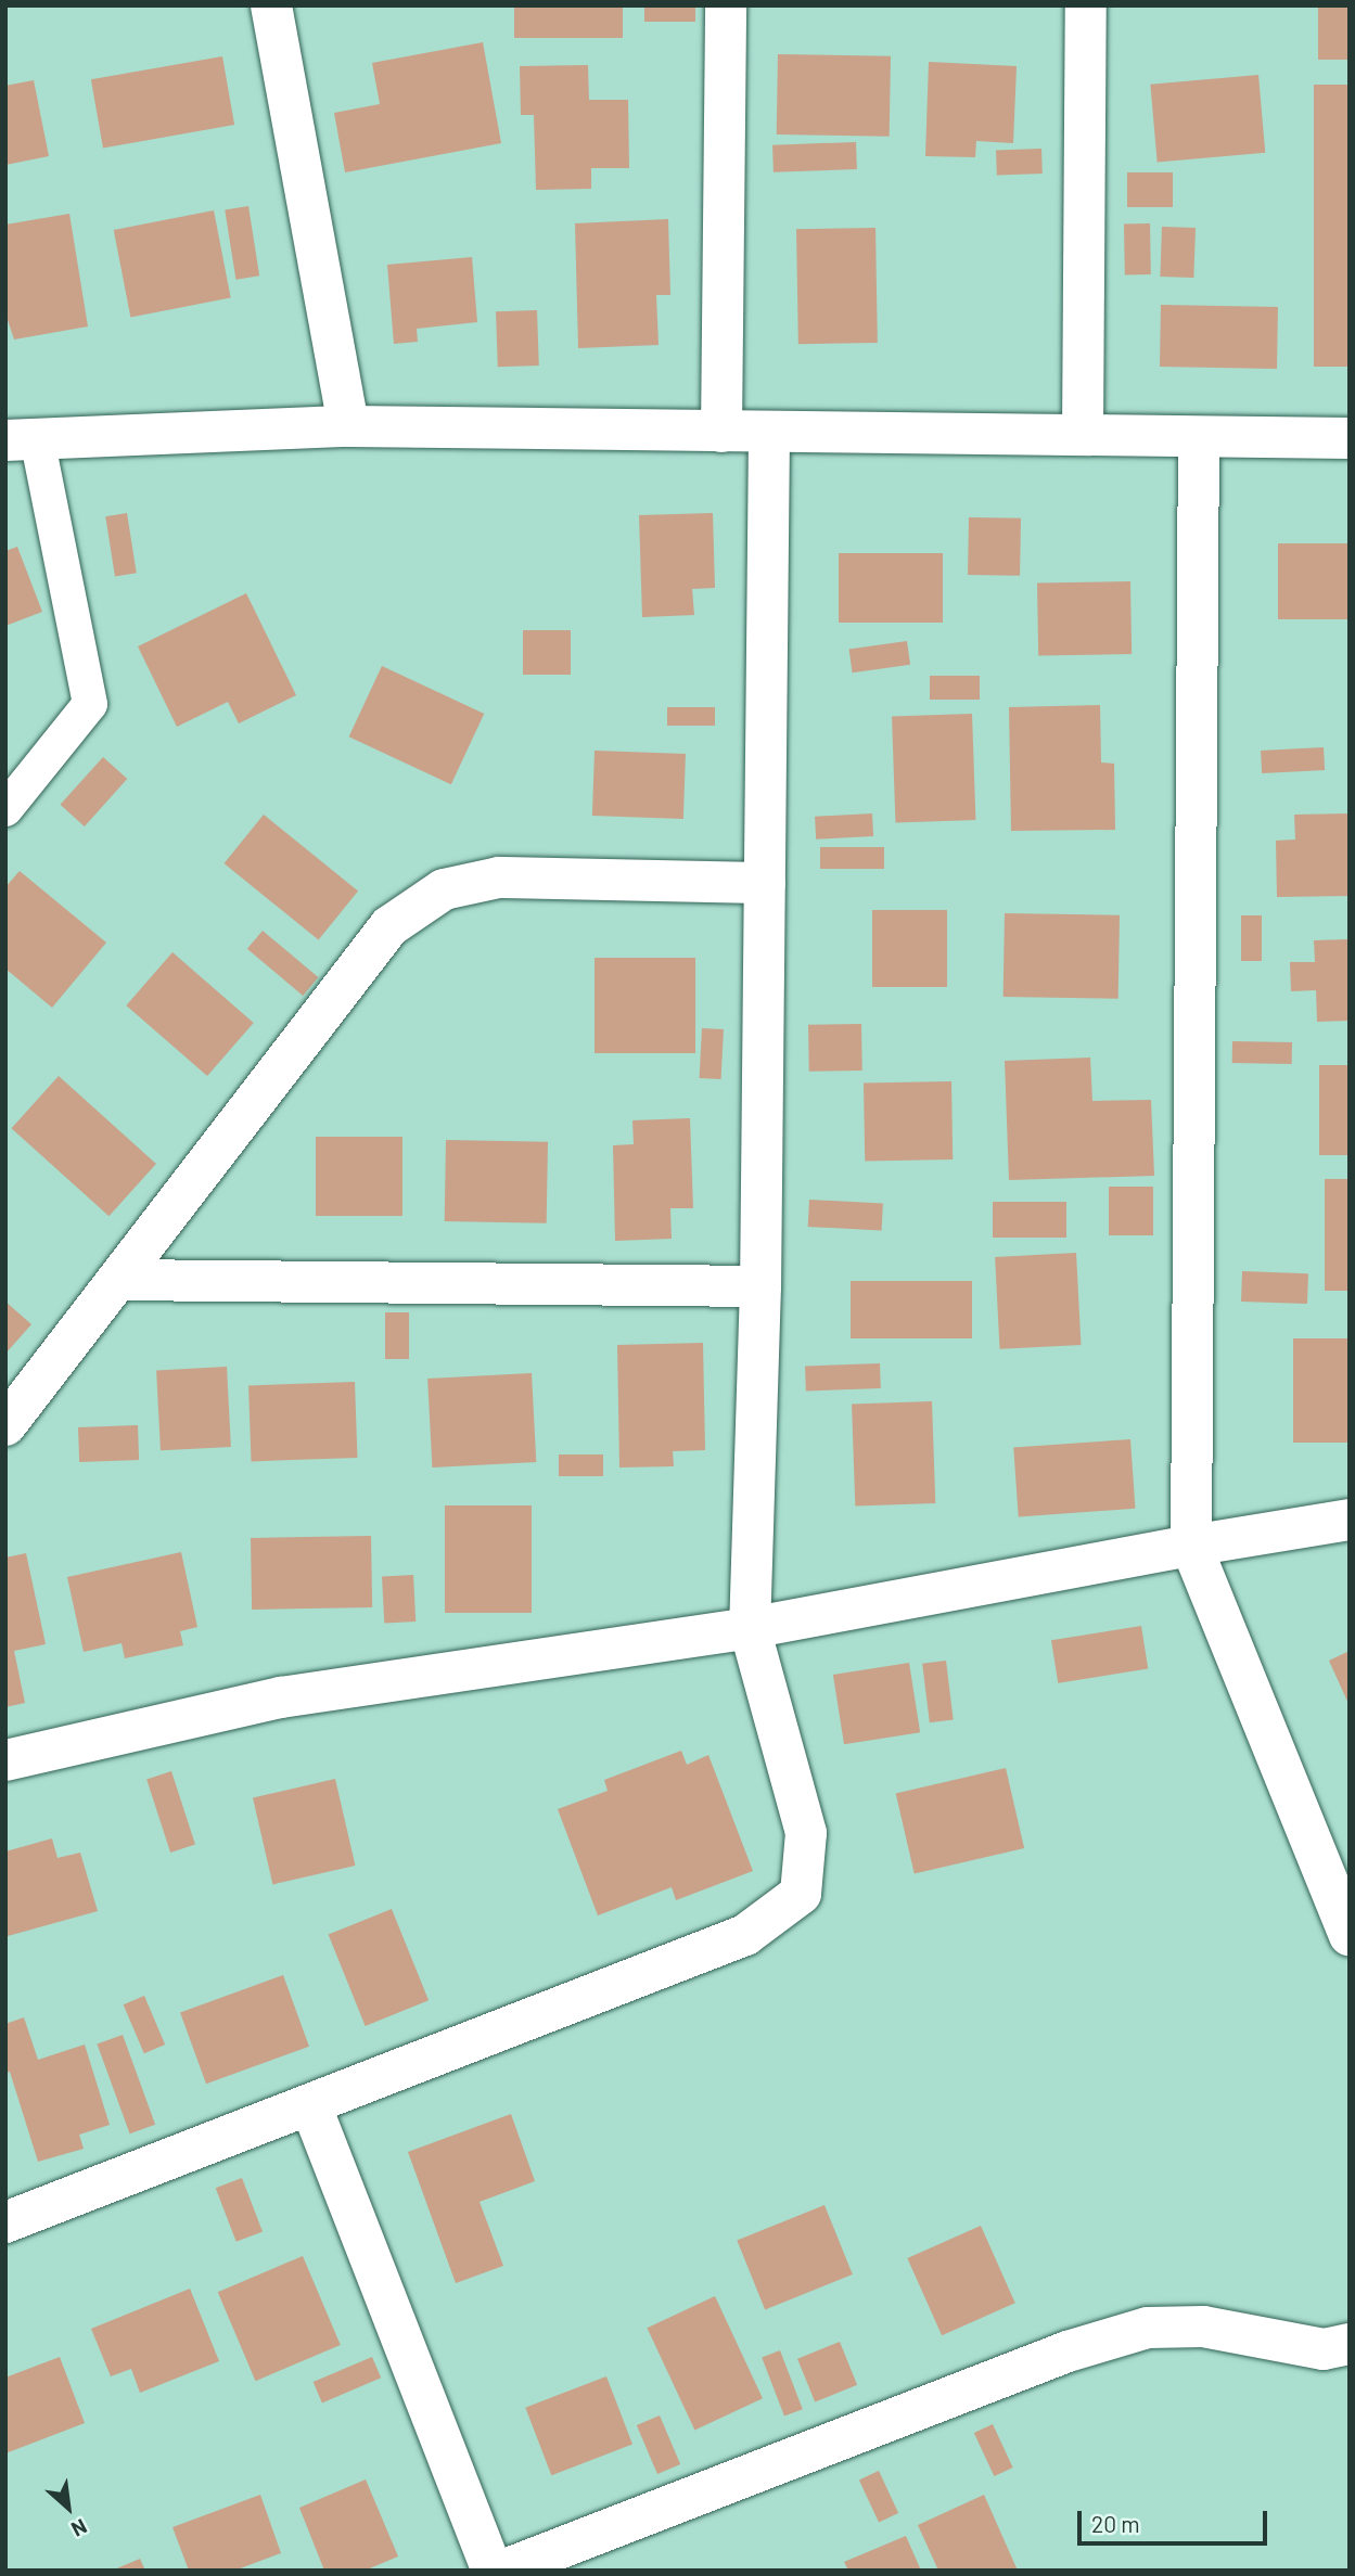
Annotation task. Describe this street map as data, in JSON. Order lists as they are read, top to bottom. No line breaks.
{"scale_bar":"20 m","north":"bottom right"}
